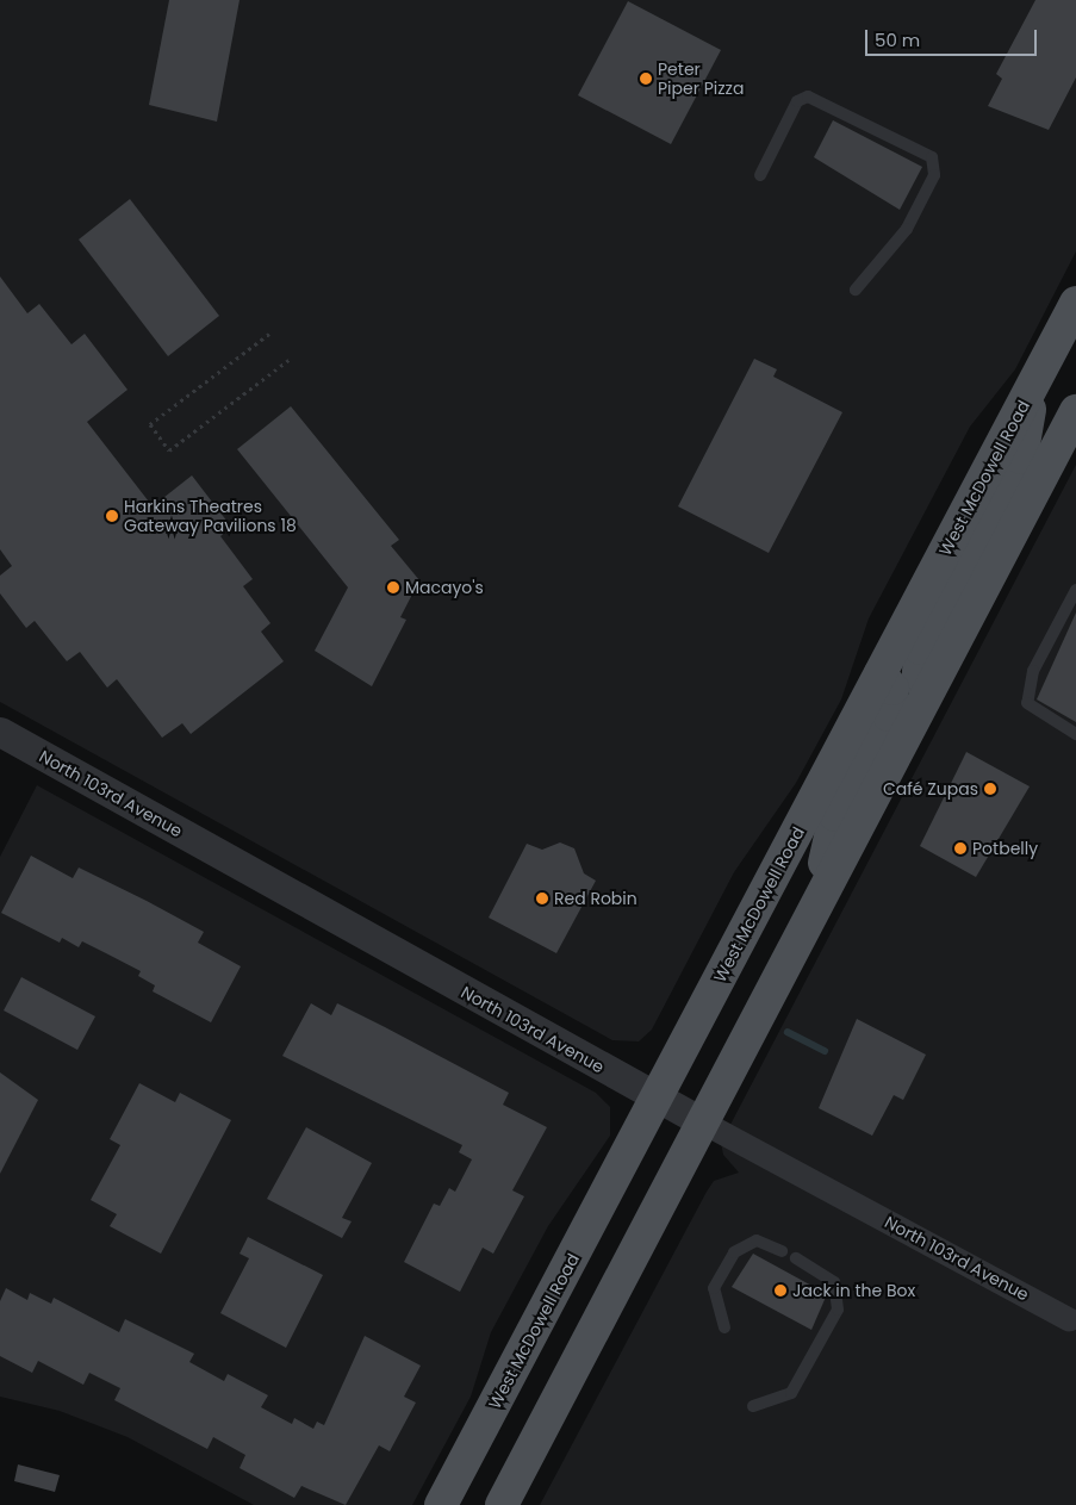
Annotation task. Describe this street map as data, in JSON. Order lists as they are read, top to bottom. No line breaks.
{"streets":{"main road":["West McDowell Road"],"street":["North 103rd Avenue"]},"crossings":[["West McDowell Road","North 103rd Avenue"]],"places":["Peter Piper Pizza","Harkins Theatres Gateway Pavilions 18","Macayo's","Café Zupas","Potbelly","Red Robin","Jack in the Box"],"scale_bar":"50 m"}
